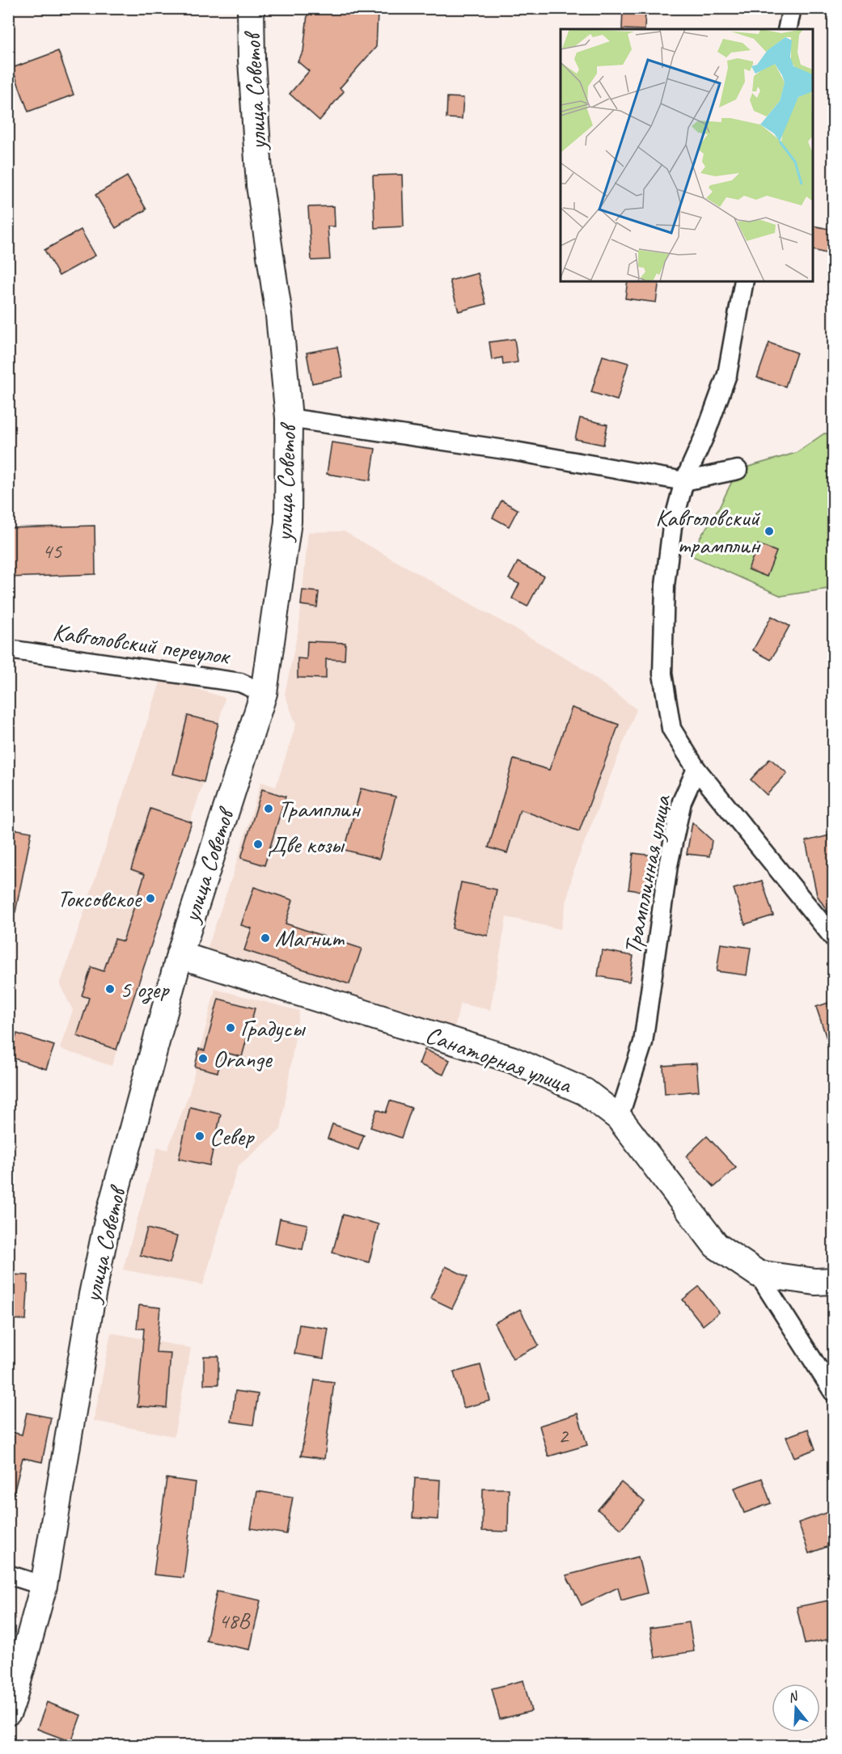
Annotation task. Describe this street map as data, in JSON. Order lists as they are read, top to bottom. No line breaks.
{"streets":{"main road":["улица Советов","Санаторная улица"],"street":["Кавголовский переулок","Трамплинная улица"]},"crossings":[["улица Советов","Кавголовский переулок"],["улица Советов","Санаторная улица"],["Трамплинная улица","Санаторная улица"]],"places":["Кавголовский трамплин","Трамплин","Две козы","Токсовское","Магнит","5 озер","Градусы","Orange","Север"],"house_numbers":["45","2","48В"],"north":"top"}
